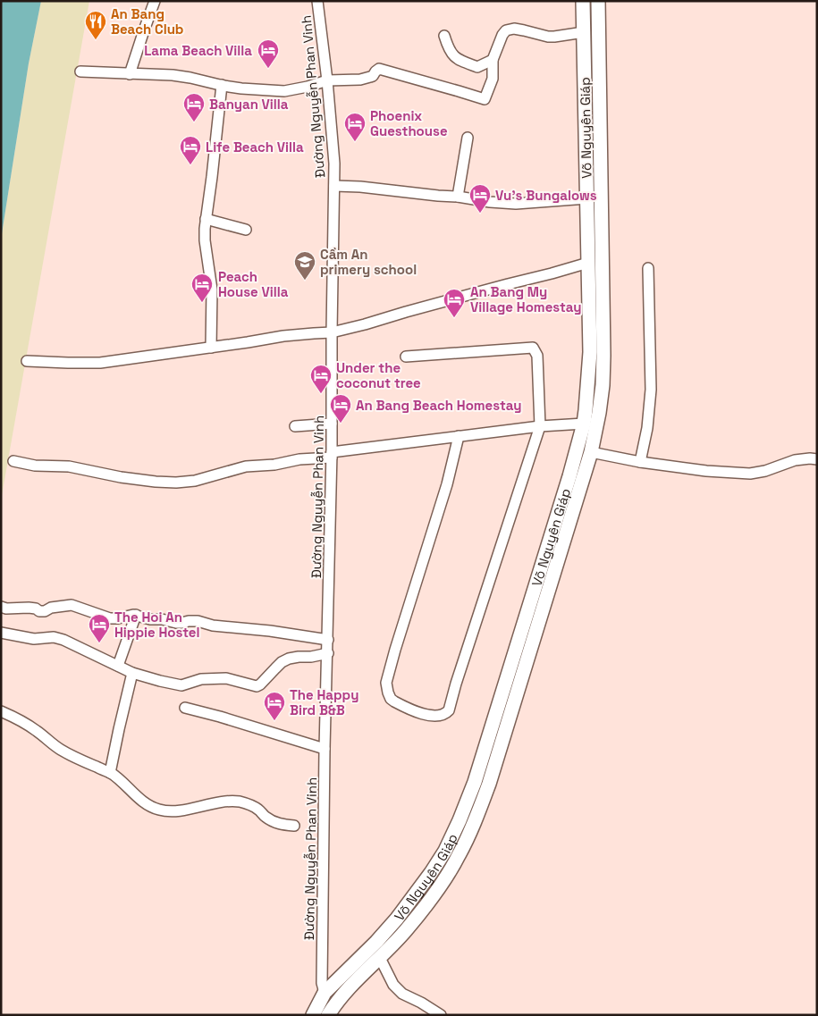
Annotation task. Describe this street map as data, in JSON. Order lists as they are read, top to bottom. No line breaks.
{"streets":{"main road":["Võ Nguyên Giáp"],"street":["Đường Nguyễn Phan Vinh"]},"crossings":[["Đường Nguyễn Phan Vinh","Võ Nguyên Giáp"]],"places":{"restaurant":["An Bang Beach Club"],"hotel":["Lama Beach Villa","Banyan Villa","Phoenix Guesthouse","Life Beach Villa","Vu's Bungalows","Peach House Villa","An Bang My Village Homestay","Under the coconut tree","An Bang Beach Homestay","The Hoi An Hippie Hostel","The Happy Bird B&B"],"school or university":["Cầm An primery school"]}}
